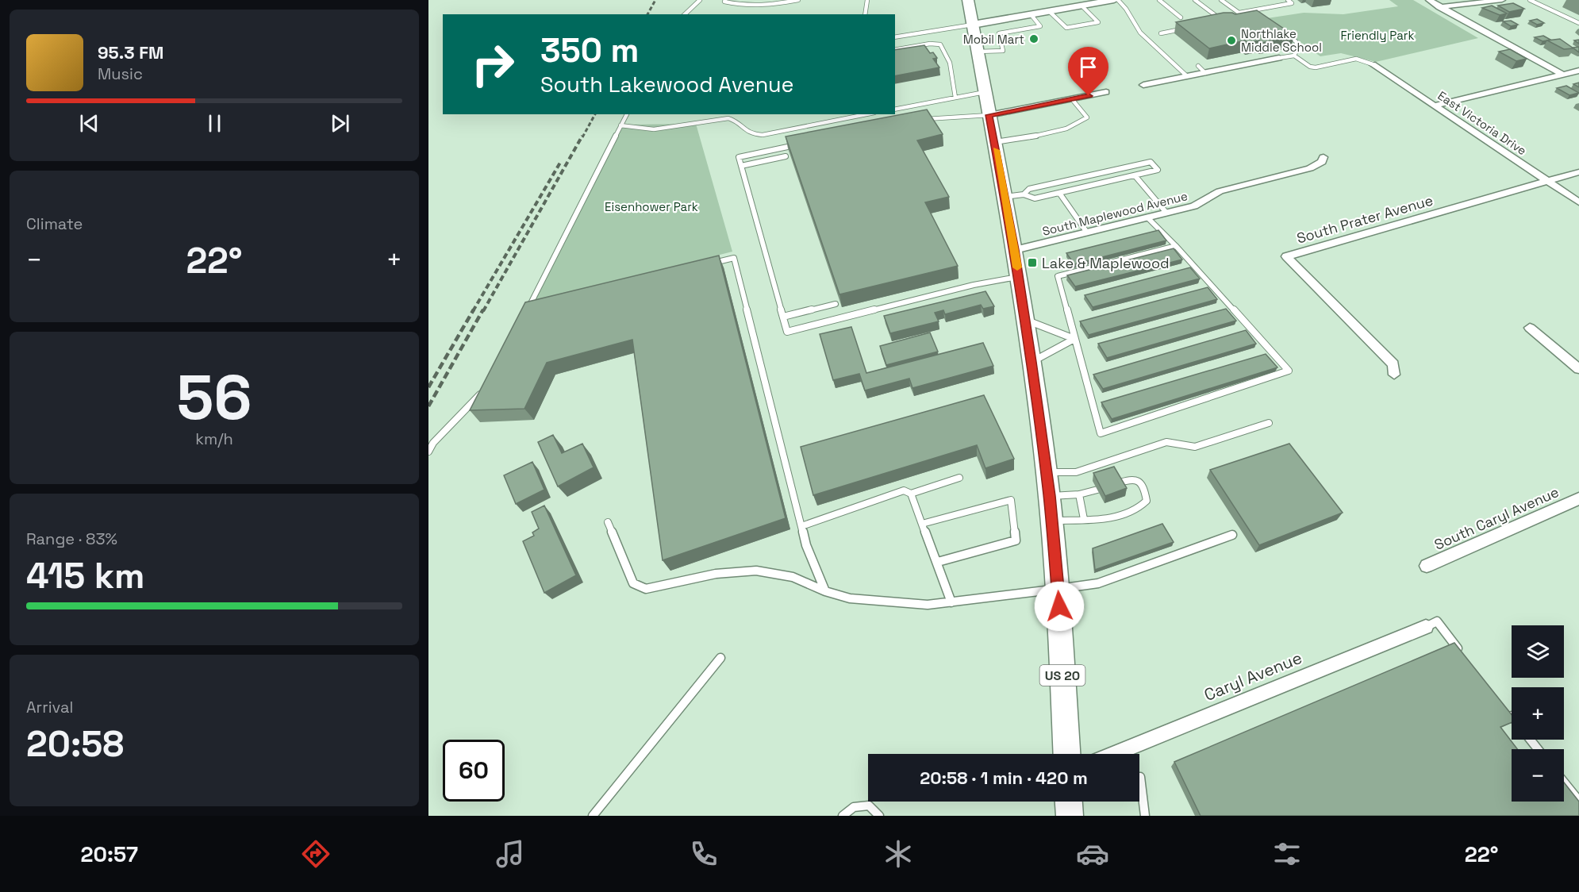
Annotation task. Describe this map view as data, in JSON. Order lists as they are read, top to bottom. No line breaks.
{"streets":{"main road":["US 20"],"street":["East Victoria Drive","South Maplewood Avenue","South Prater Avenue","South Caryl Avenue","Caryl Avenue"]},"crossings":[["East Victoria Drive","South Prater Avenue"],["South Maplewood Avenue","US 20"]],"parks":["Friendly Park","Eisenhower Park"],"places":{"other":["Mobil Mart","Northlake Middle School"],"transit":["Lake & Maplewood"]},"page":{"turn":["350 m","South Lakewood Avenue"],"song":["95.3 FM","Music"],"tile":["Climate",["56","km/h"],["Range · 83%","415 km"],["Arrival","20:58"]],"heat":["−","22°","+"],"map_buttons":["+","−"],"limit":"60","trip":"20:58 · 1 min · 420 m","tabs":["20:57","22°"]}}
